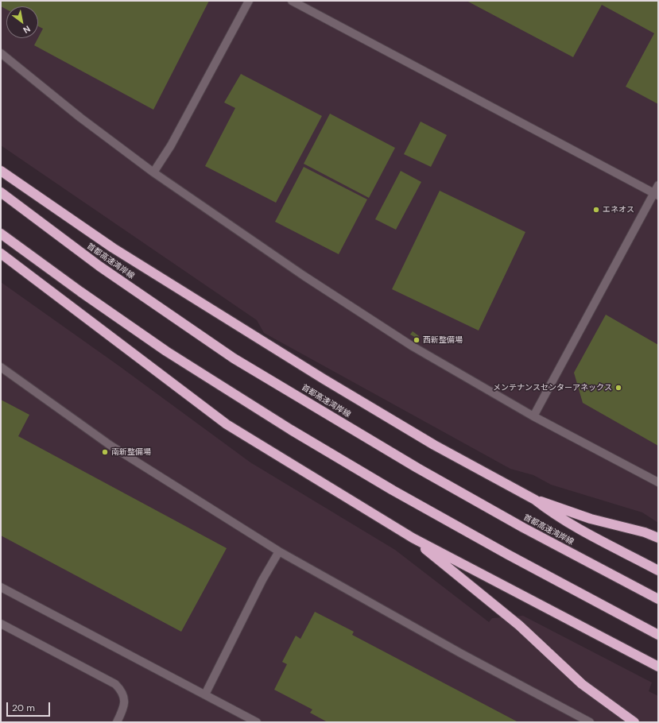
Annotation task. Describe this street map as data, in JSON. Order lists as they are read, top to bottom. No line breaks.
{"streets":{"highway":["首都高速湾岸線"]},"places":["エネオス","西新整備場","メンテナンスセンターアネックス","南新整備場"],"scale_bar":"20 m","north":"bottom right"}
